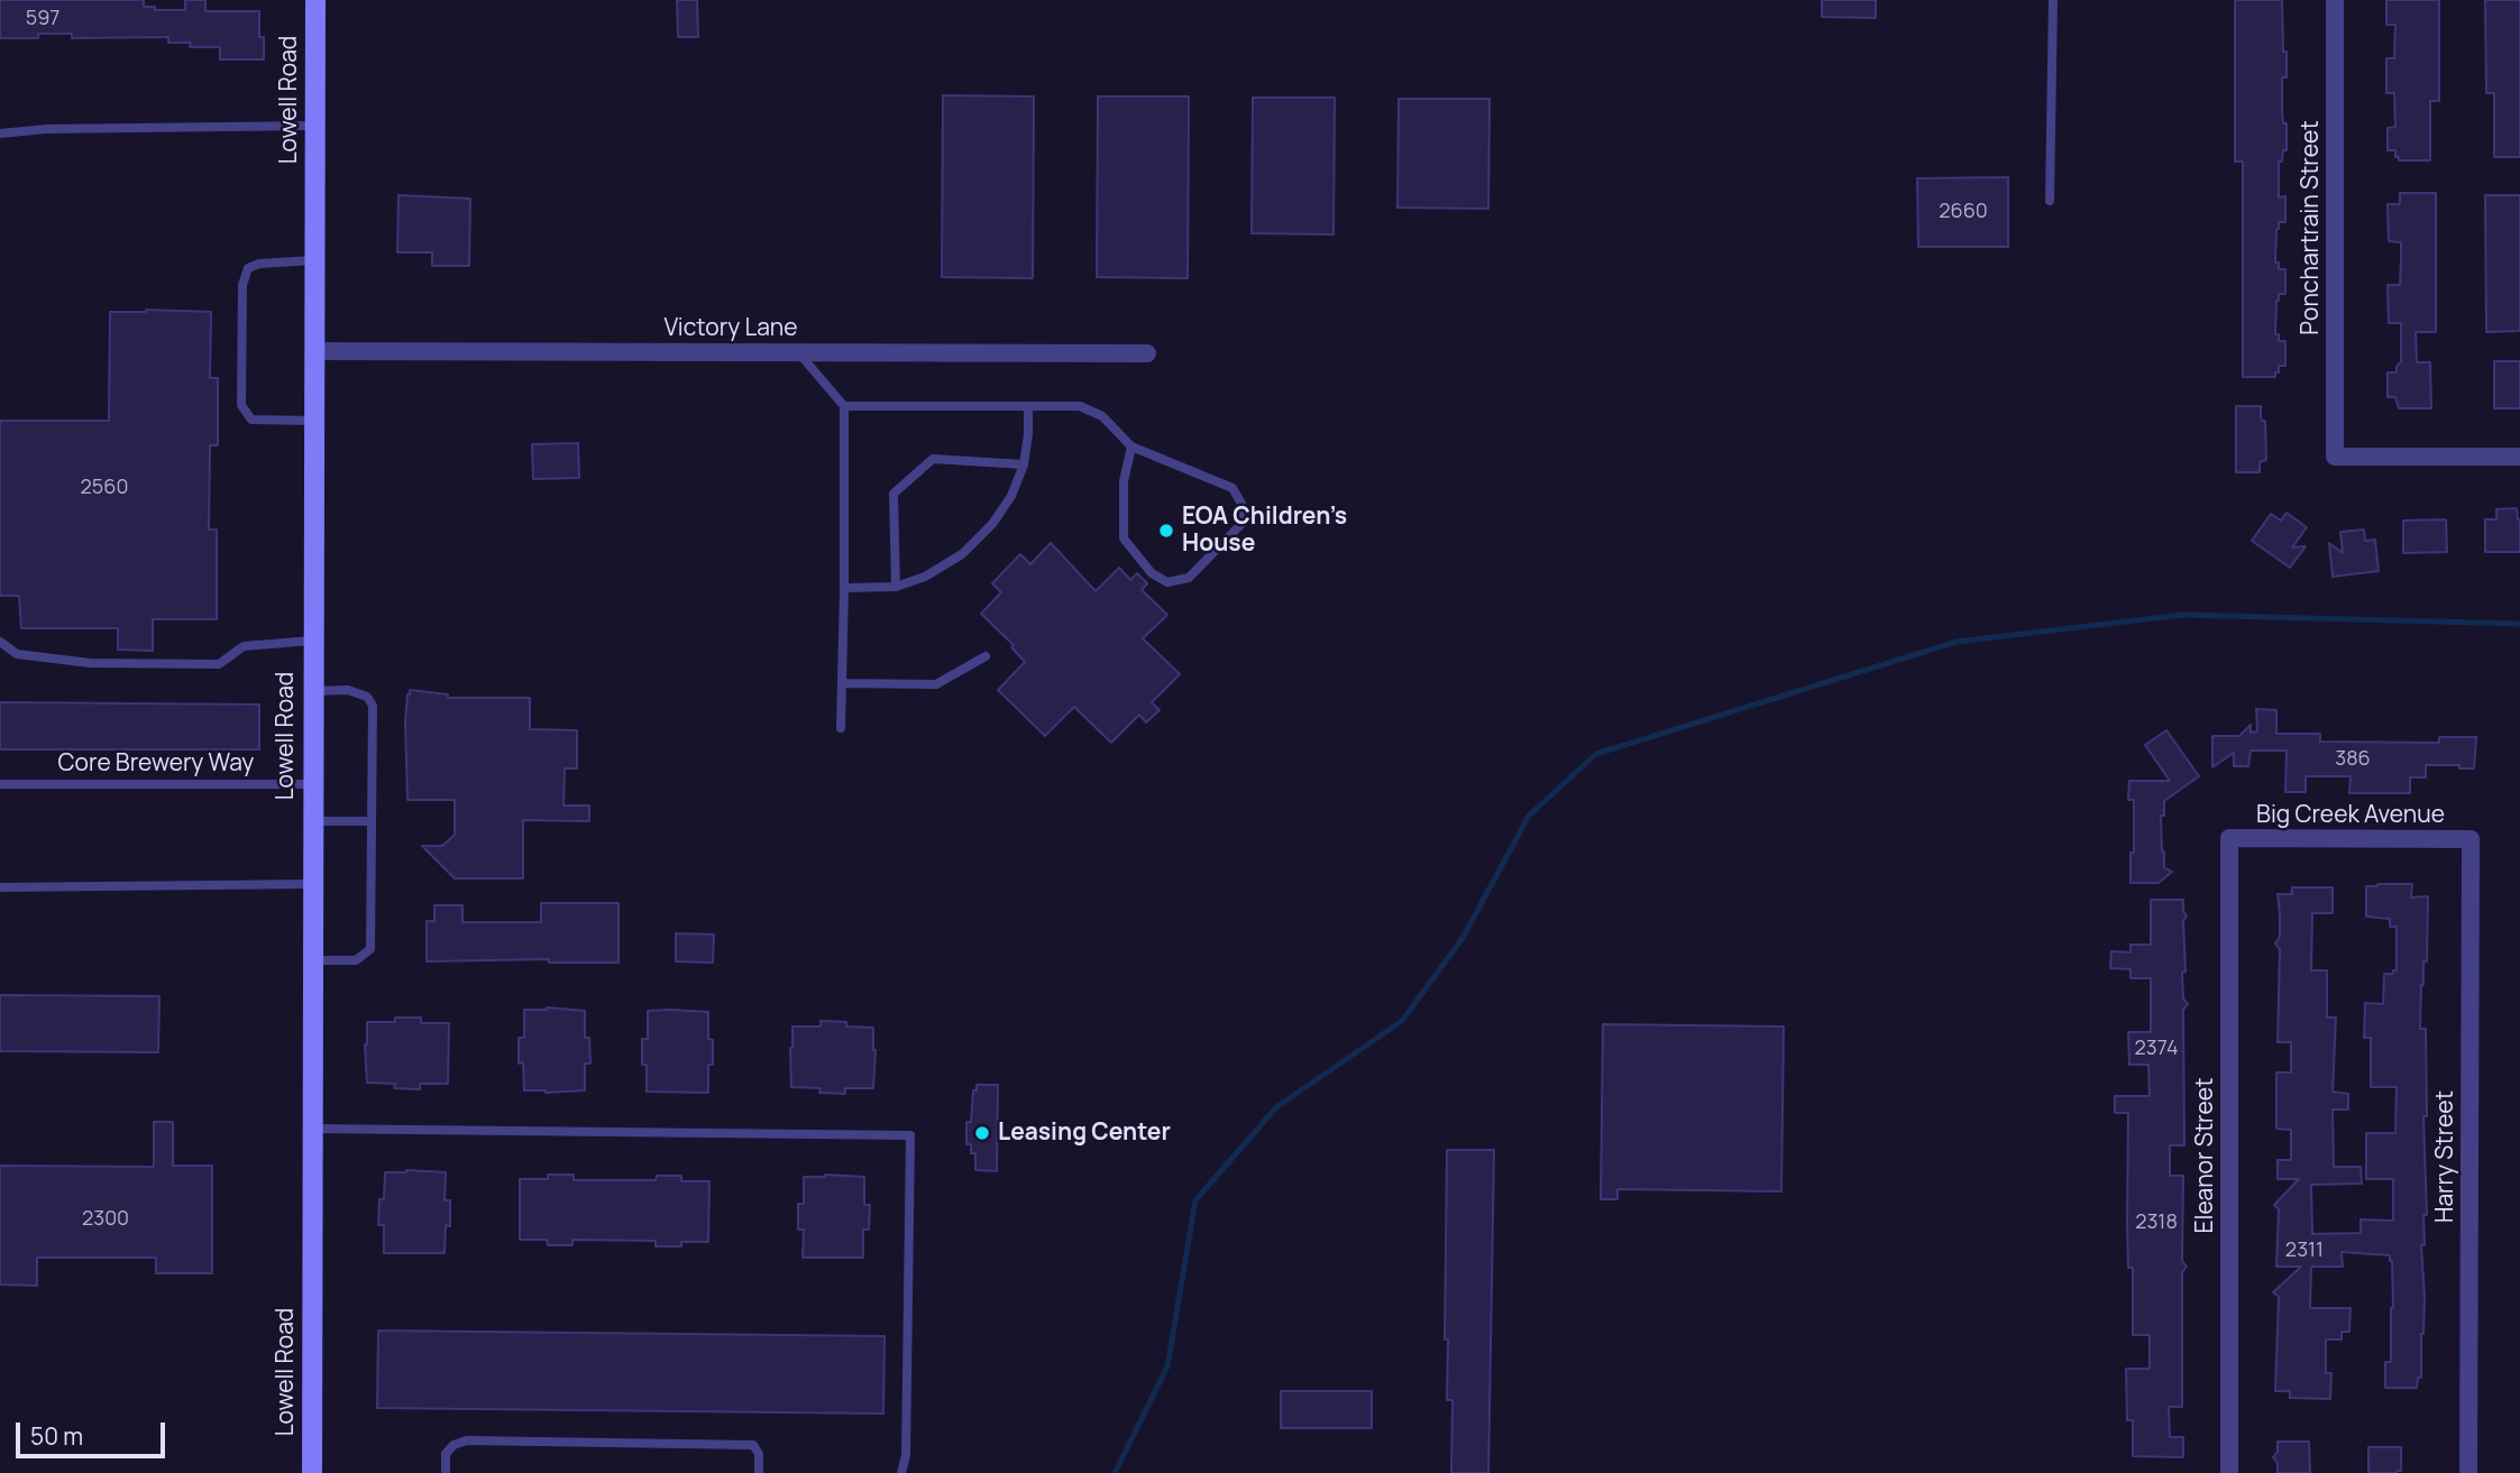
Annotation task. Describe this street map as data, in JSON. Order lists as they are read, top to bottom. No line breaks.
{"streets":{"street":["Lowell Road","Ponchartrain Street","Victory Lane","Big Creek Avenue","Eleanor Street","Harry Street"],"lane":["Core Brewery Way"]},"crossings":[["Lowell Road","Victory Lane"],["Lowell Road","Core Brewery Way"],["Big Creek Avenue","Eleanor Street"],["Big Creek Avenue","Harry Street"]],"places":["EOA Children’s House","Leasing Center"],"house_numbers":["597","2660","2560","386","2374","2300","2318","2311"],"scale_bar":"50 m"}
